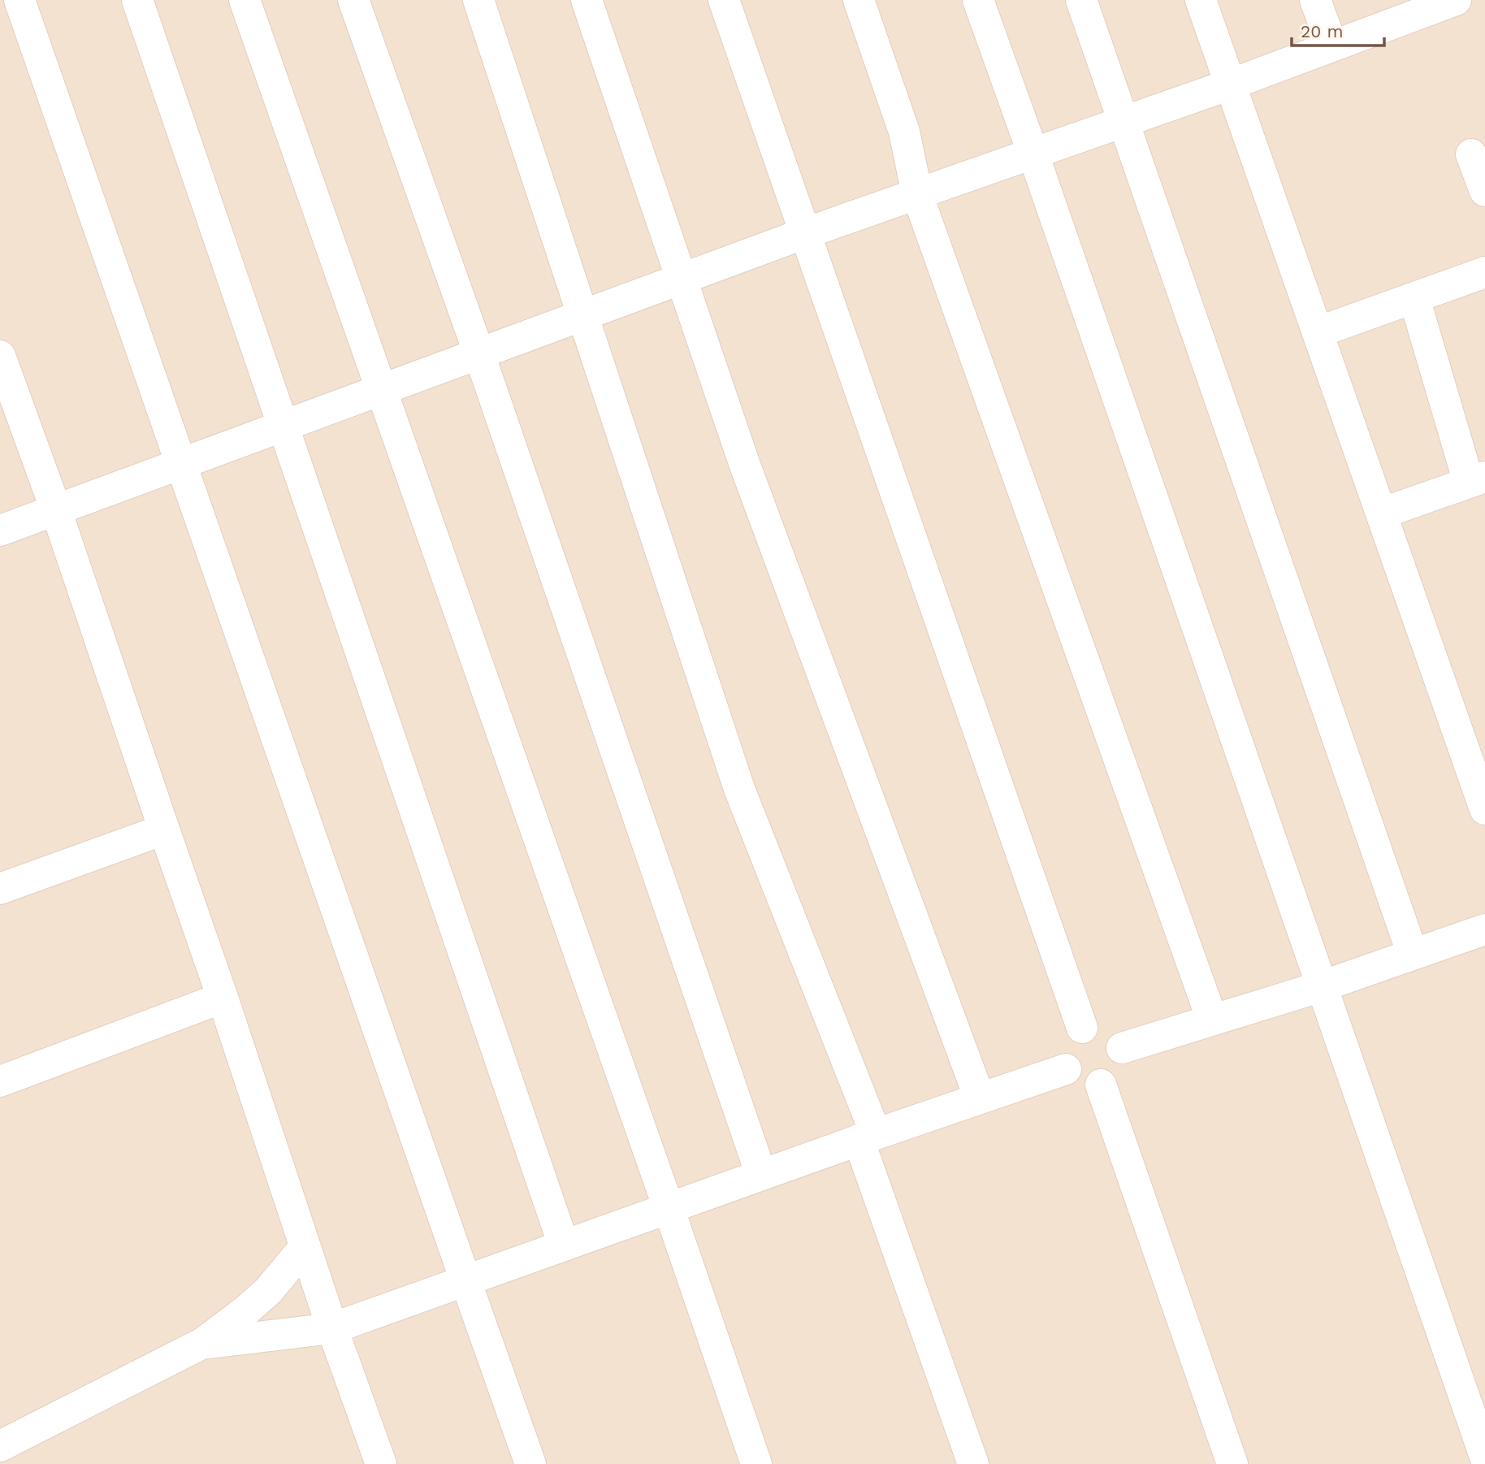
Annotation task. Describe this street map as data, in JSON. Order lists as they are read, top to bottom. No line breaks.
{"scale_bar":"20 m"}
